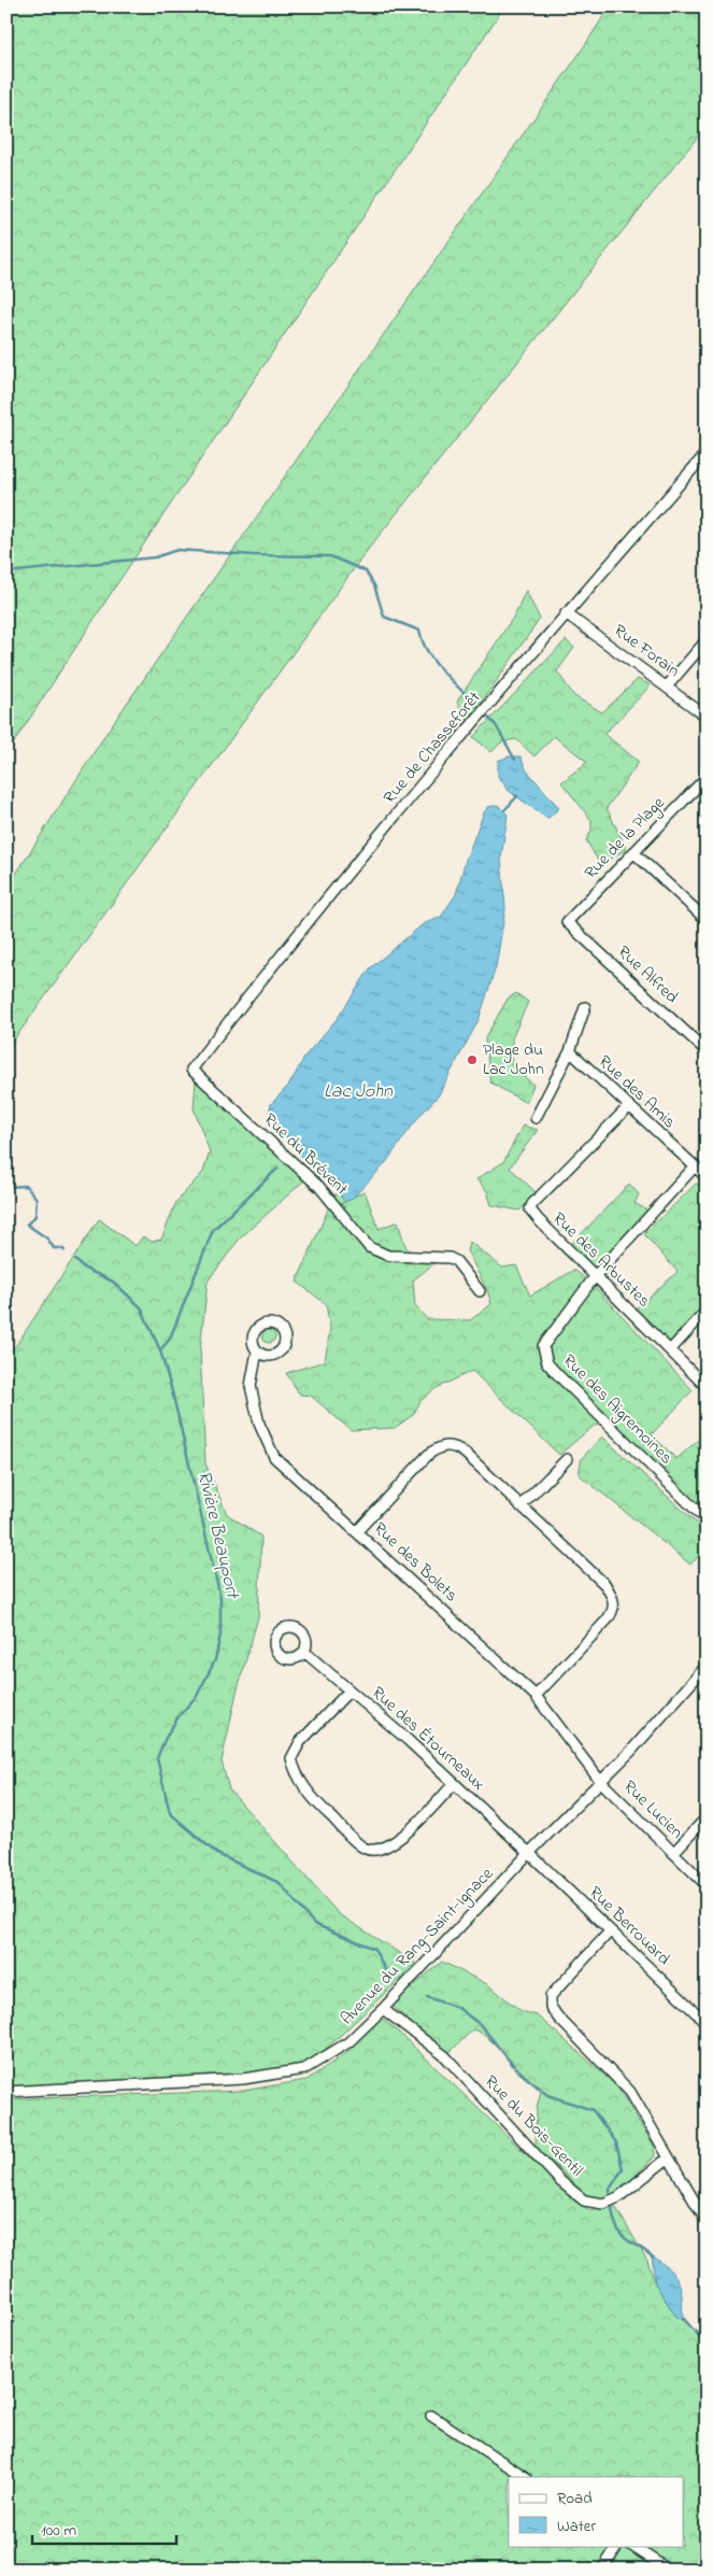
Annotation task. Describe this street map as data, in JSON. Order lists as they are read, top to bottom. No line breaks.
{"streets":{"street":["Rue Forain","Rue de Chasseforêt","Rue de la Plage","Rue Alfred","Rue des Amis","Rue du Brévent","Rue des Arbustes","Rue des Aigremoines","Rue des Bolets","Rue des Étourneaux","Rue Lucien","Rue Berrouard","Avenue du Rang-Saint-Ignace","Rue du Bois-Gentil"]},"crossings":[["Rue Forain","Rue de Chasseforêt"],["Rue de Chasseforêt","Rue du Brévent"],["Rue de la Plage","Rue Alfred"],["Rue des Amis","Rue des Arbustes"],["Rue des Amis","Rue des Aigremoines"],["Rue des Arbustes","Rue des Aigremoines"],["Rue des Bolets","Rue Lucien"],["Rue des Bolets","Avenue du Rang-Saint-Ignace"],["Rue des Étourneaux","Rue Berrouard"],["Rue des Étourneaux","Avenue du Rang-Saint-Ignace"],["Rue Lucien","Avenue du Rang-Saint-Ignace"],["Rue Berrouard","Avenue du Rang-Saint-Ignace"],["Avenue du Rang-Saint-Ignace","Rue du Bois-Gentil"]],"water":["Lac John","Rivière Beauport"],"places":["Plage du Lac John"],"legend":["Road","Water"],"scale_bar":"100 m"}
